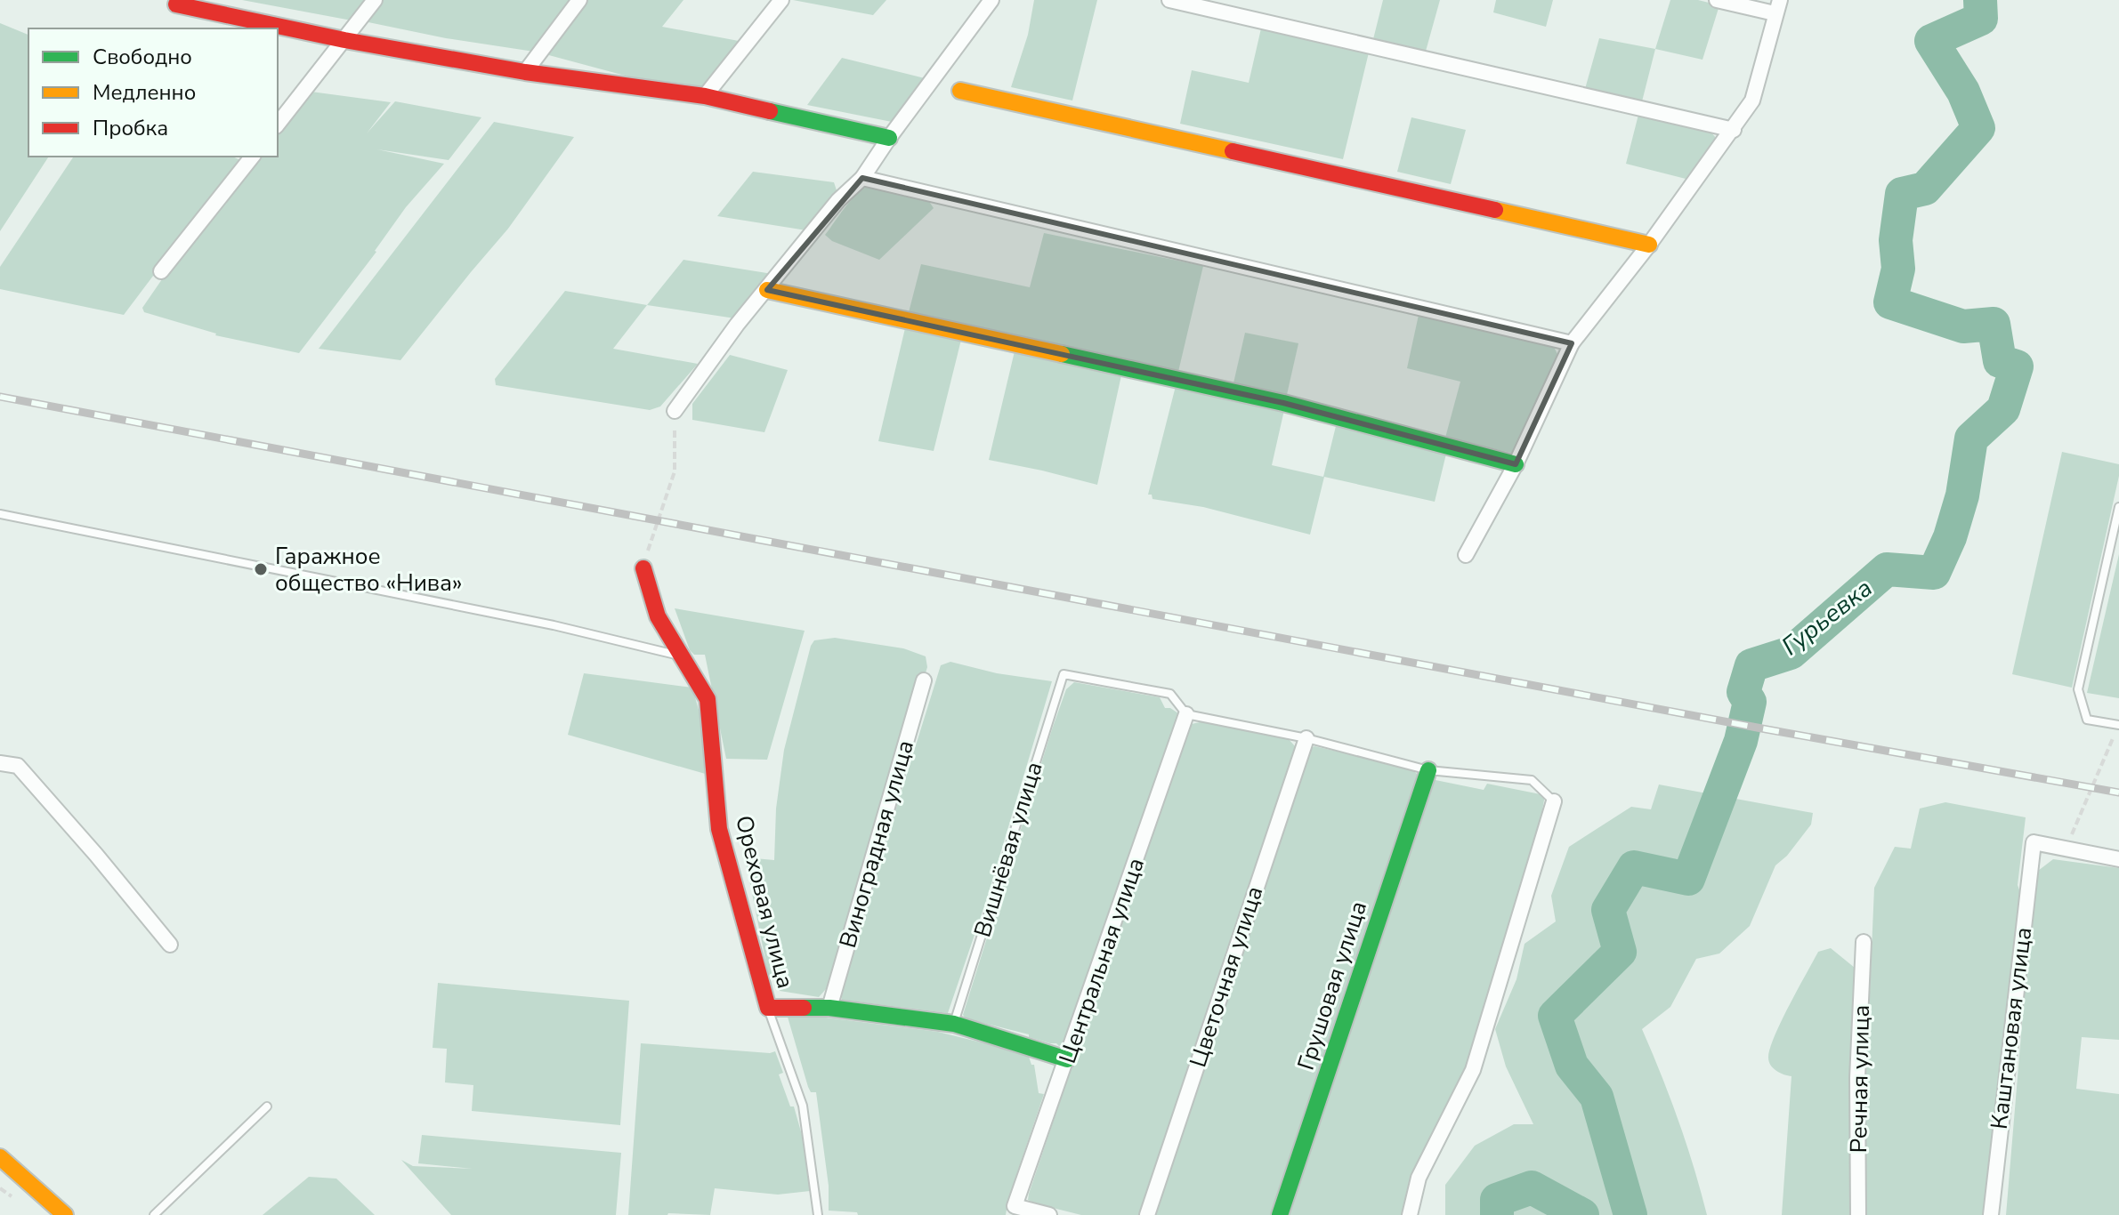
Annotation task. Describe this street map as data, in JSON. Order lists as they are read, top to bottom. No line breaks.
{"streets":{"street":["Виноградная улица","Ореховая улица","Центральная улица","Цветочная улица","Грушовая улица","Каштановая улица","Речная улица"],"lane":["Вишнёвая улица"]},"crossings":[["Вишнёвая улица","Центральная улица"]],"water":["Гурьевка"],"places":["Гаражное общество «Нива»"],"legend":["Свободно","Медленно","Пробка"]}
